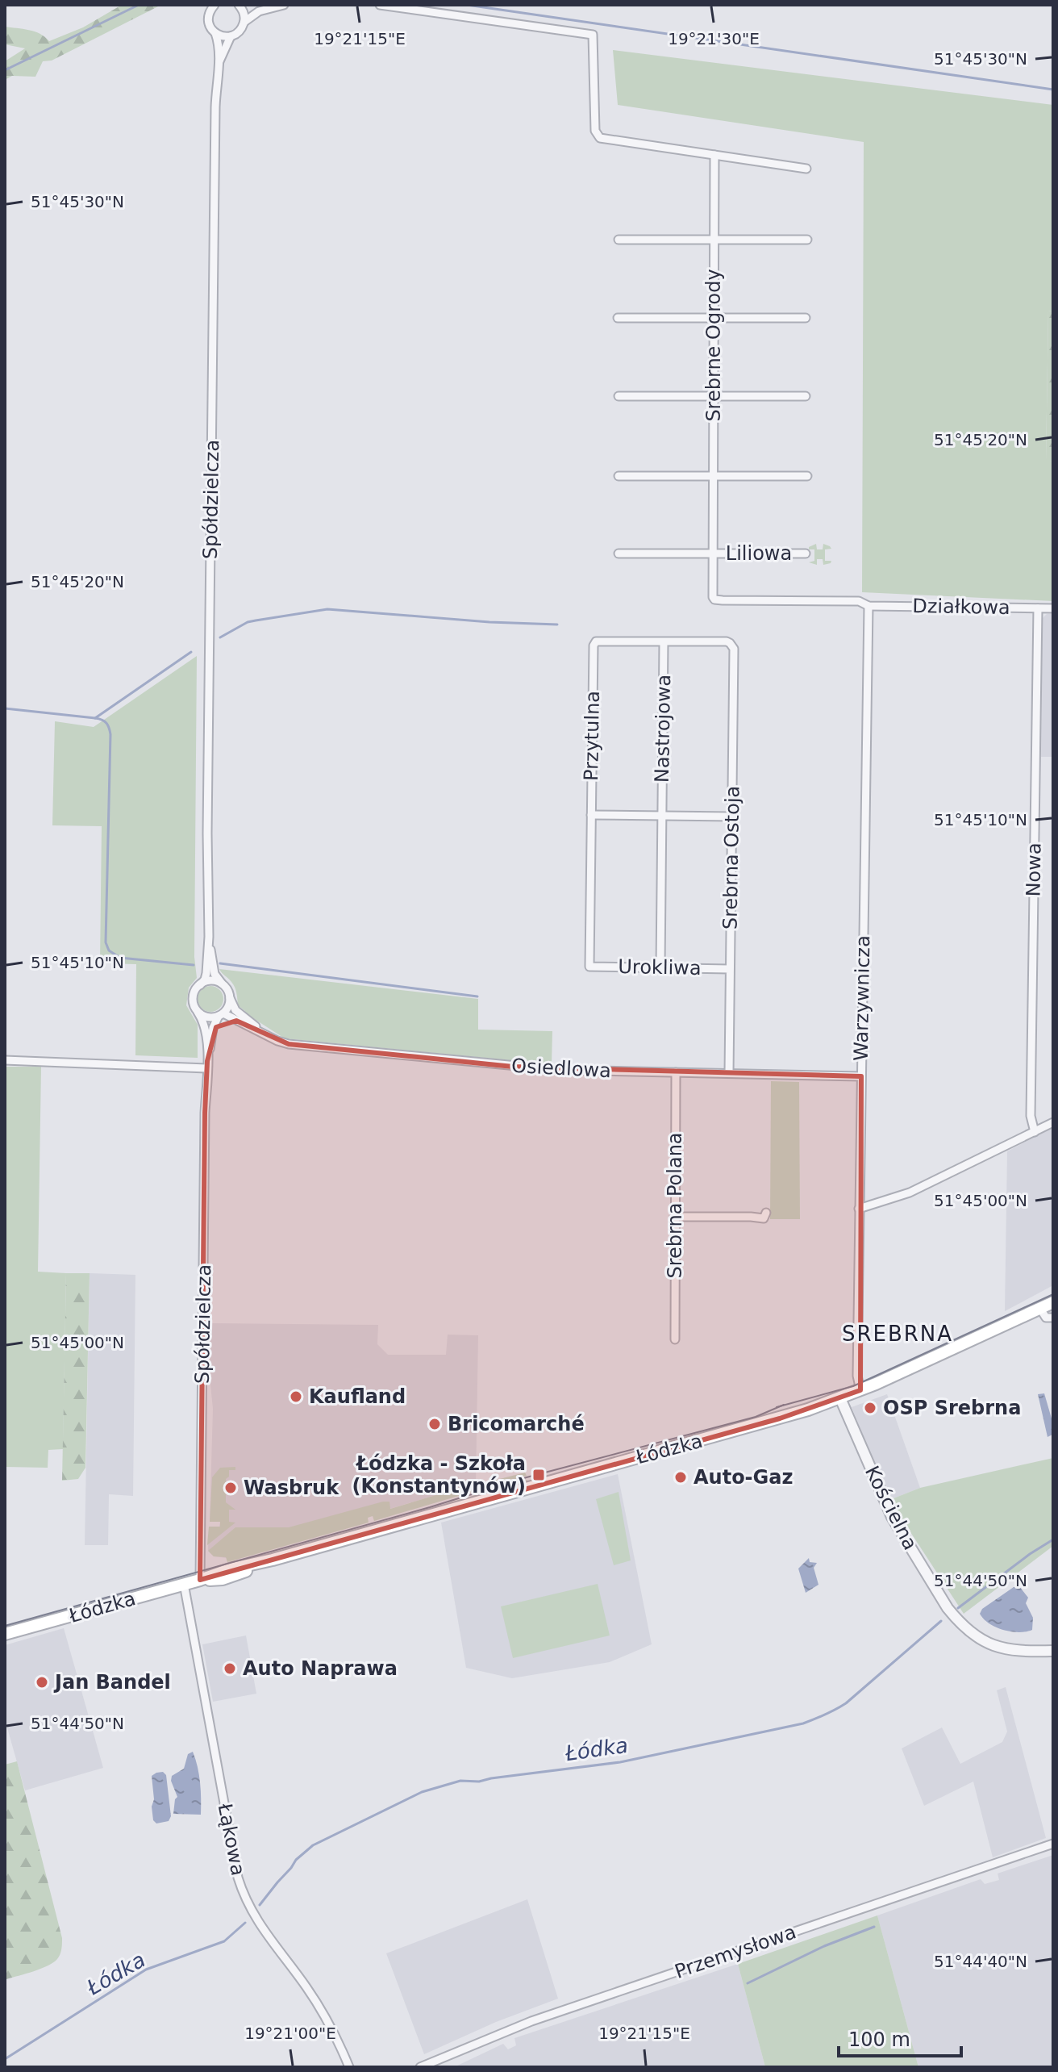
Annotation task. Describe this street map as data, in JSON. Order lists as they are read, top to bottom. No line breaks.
{"streets":{"main road":["Łódzka"],"street":["Srebrne Ogrody","Spółdzielcza","Liliowa","Działkowa","Nastrojowa","Przytulna","Srebrna Ostoja","Nowa","Urokliwa","Warzywnicza","Osiedlowa","Srebrna Polana","Kościelna","Łąkowa","Przemysłowa"]},"crossings":[["Srebrne Ogrody","Liliowa"],["Srebrne Ogrody","Działkowa"],["Srebrne Ogrody","Warzywnicza"],["Spółdzielcza","Łódzka"],["Działkowa","Nowa"],["Działkowa","Warzywnicza"],["Nastrojowa","Przytulna"],["Nastrojowa","Urokliwa"],["Przytulna","Srebrna Ostoja"],["Przytulna","Urokliwa"],["Srebrna Ostoja","Urokliwa"],["Srebrna Ostoja","Osiedlowa"],["Warzywnicza","Osiedlowa"],["Warzywnicza","Łódzka"],["Osiedlowa","Srebrna Polana"],["Łódzka","Kościelna"],["Łódzka","Łąkowa"]],"districts":["SREBRNA"],"water":["Łódka"],"places":{"other":["Kaufland","OSP Srebrna","Bricomarché","Auto-Gaz","Wasbruk","Auto Naprawa","Jan Bandel"],"transit":["Łódzka - Szkoła (Konstantynów)"]},"scale_bar":"100 m","coordinates":["19°21'15\"E","19°21'30\"E","51°45'30\"N","51°45'20\"N","51°45'10\"N","51°45'00\"N","51°44'50\"N","51°44'40\"N","19°21'00\"E"]}
